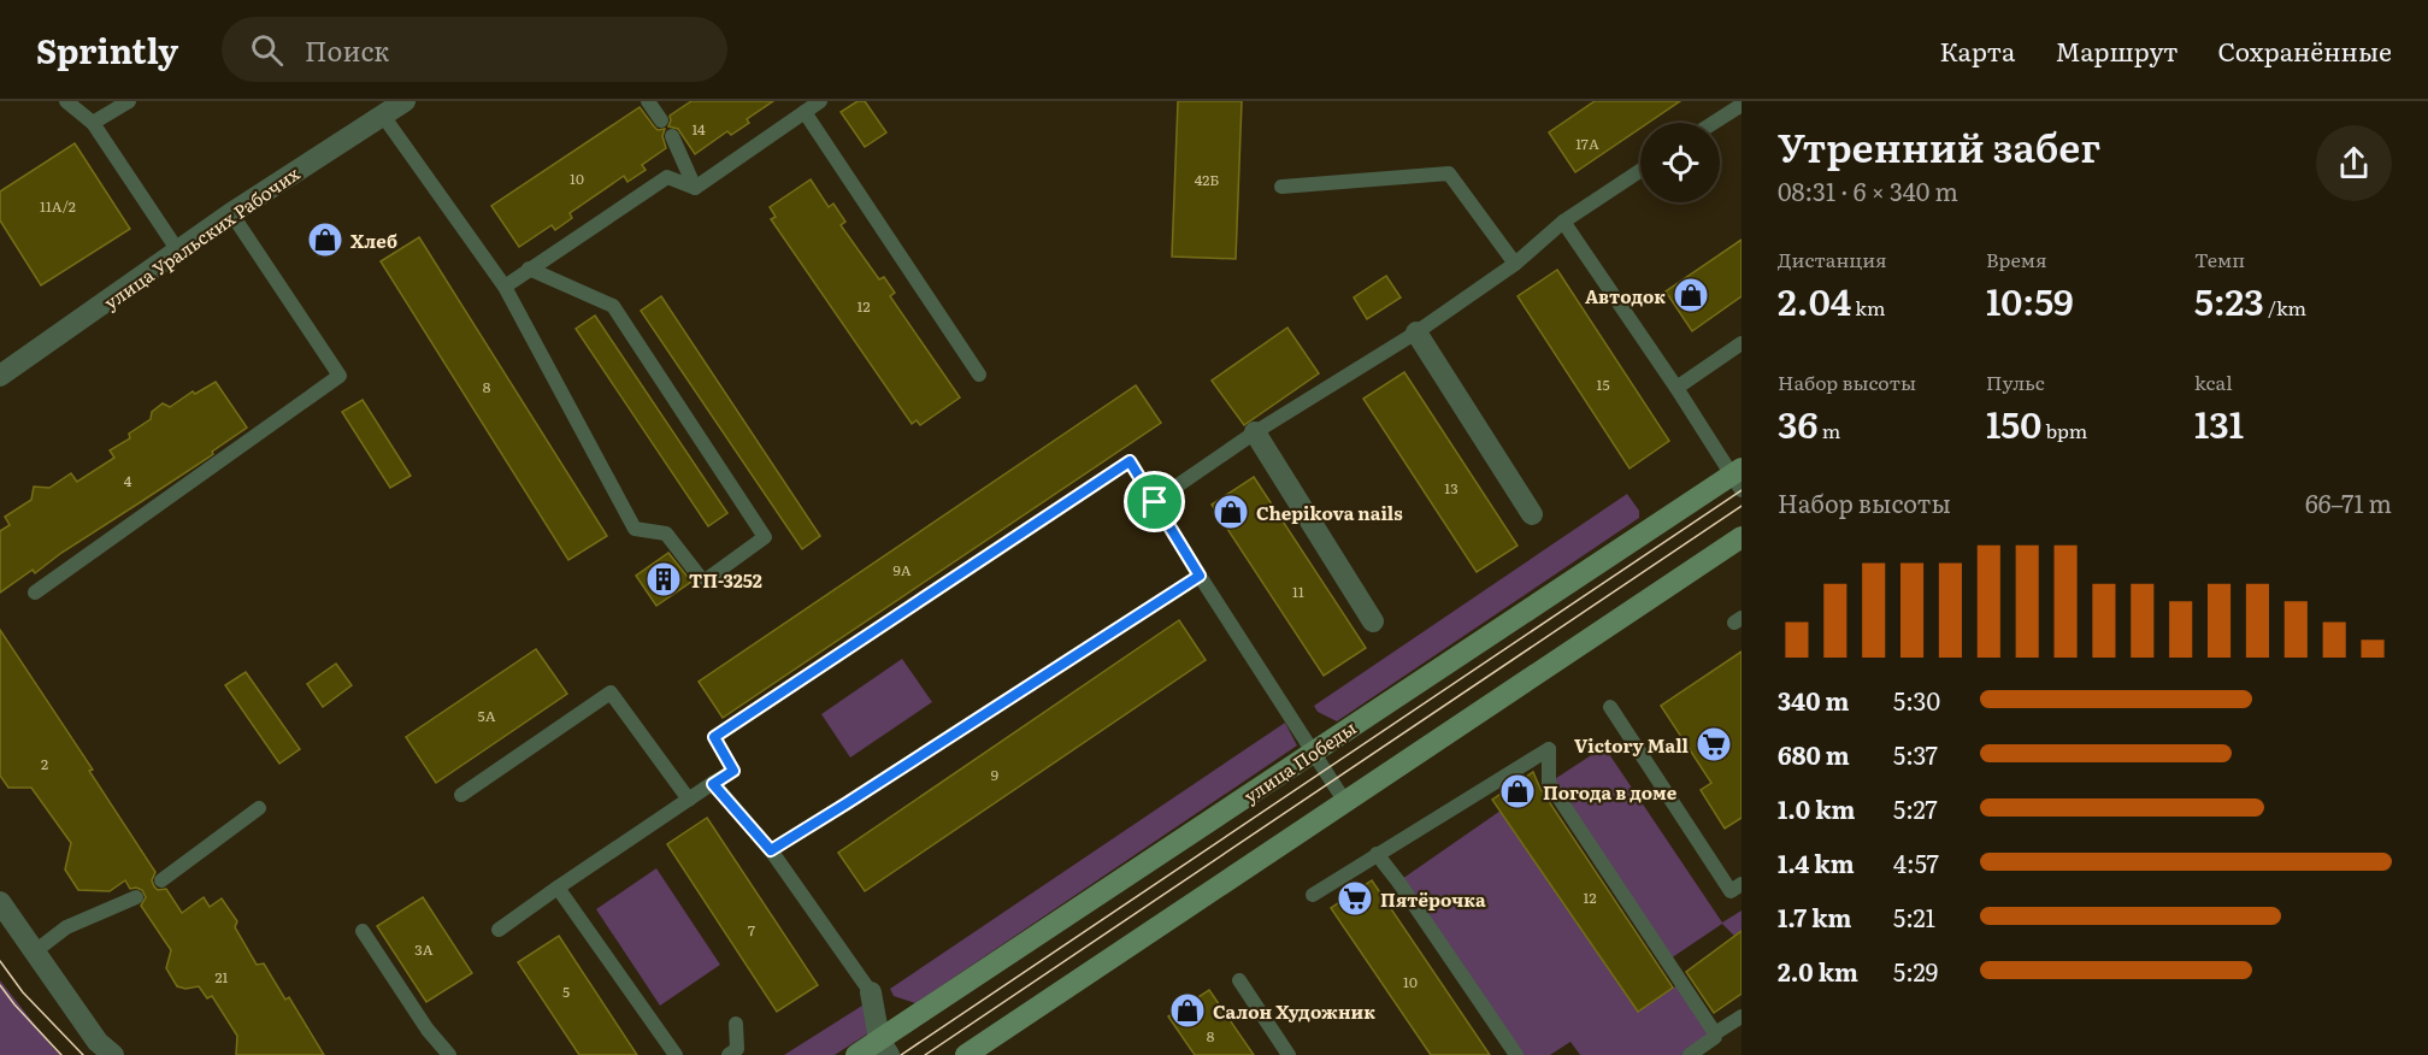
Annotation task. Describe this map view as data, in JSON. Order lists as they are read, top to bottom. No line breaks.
{"streets":{"main road":["улица Победы"],"street":["улица Уральских Рабочих"]},"places":{"shop":["Хлеб","Автодок","Chepikova nails","Погода в доме","Салон Художник"],"building":["ТП-3252"],"supermarket":["Victory Mall","Пятёрочка"]},"house_numbers":["14","17А","10","42Б","11А/2","12","15","8","4","13","9А","11","5А","2","9","12","7","3А","21","10","5","8"],"page":{"header":"Sprintly","search":"Поиск","nav":["Карта","Маршрут","Сохранённые"],"heading":["Утренний забег","08:31 · 6 × 340 m"],"stats":[["Дистанция","2.04 km"],["Время","10:59"],["Темп","5:23 /km"],["Набор высоты","36 m"],["Пульс","150 bpm"],["kcal","131"]],"chart":["Набор высоты","66–71 m"],"list":[{"name":"340 m","note":"5:30"},{"name":"680 m","note":"5:37"},{"name":"1.0 km","note":"5:27"},{"name":"1.4 km","note":"4:57"},{"name":"1.7 km","note":"5:21"},{"name":"2.0 km","note":"5:29"}]}}
